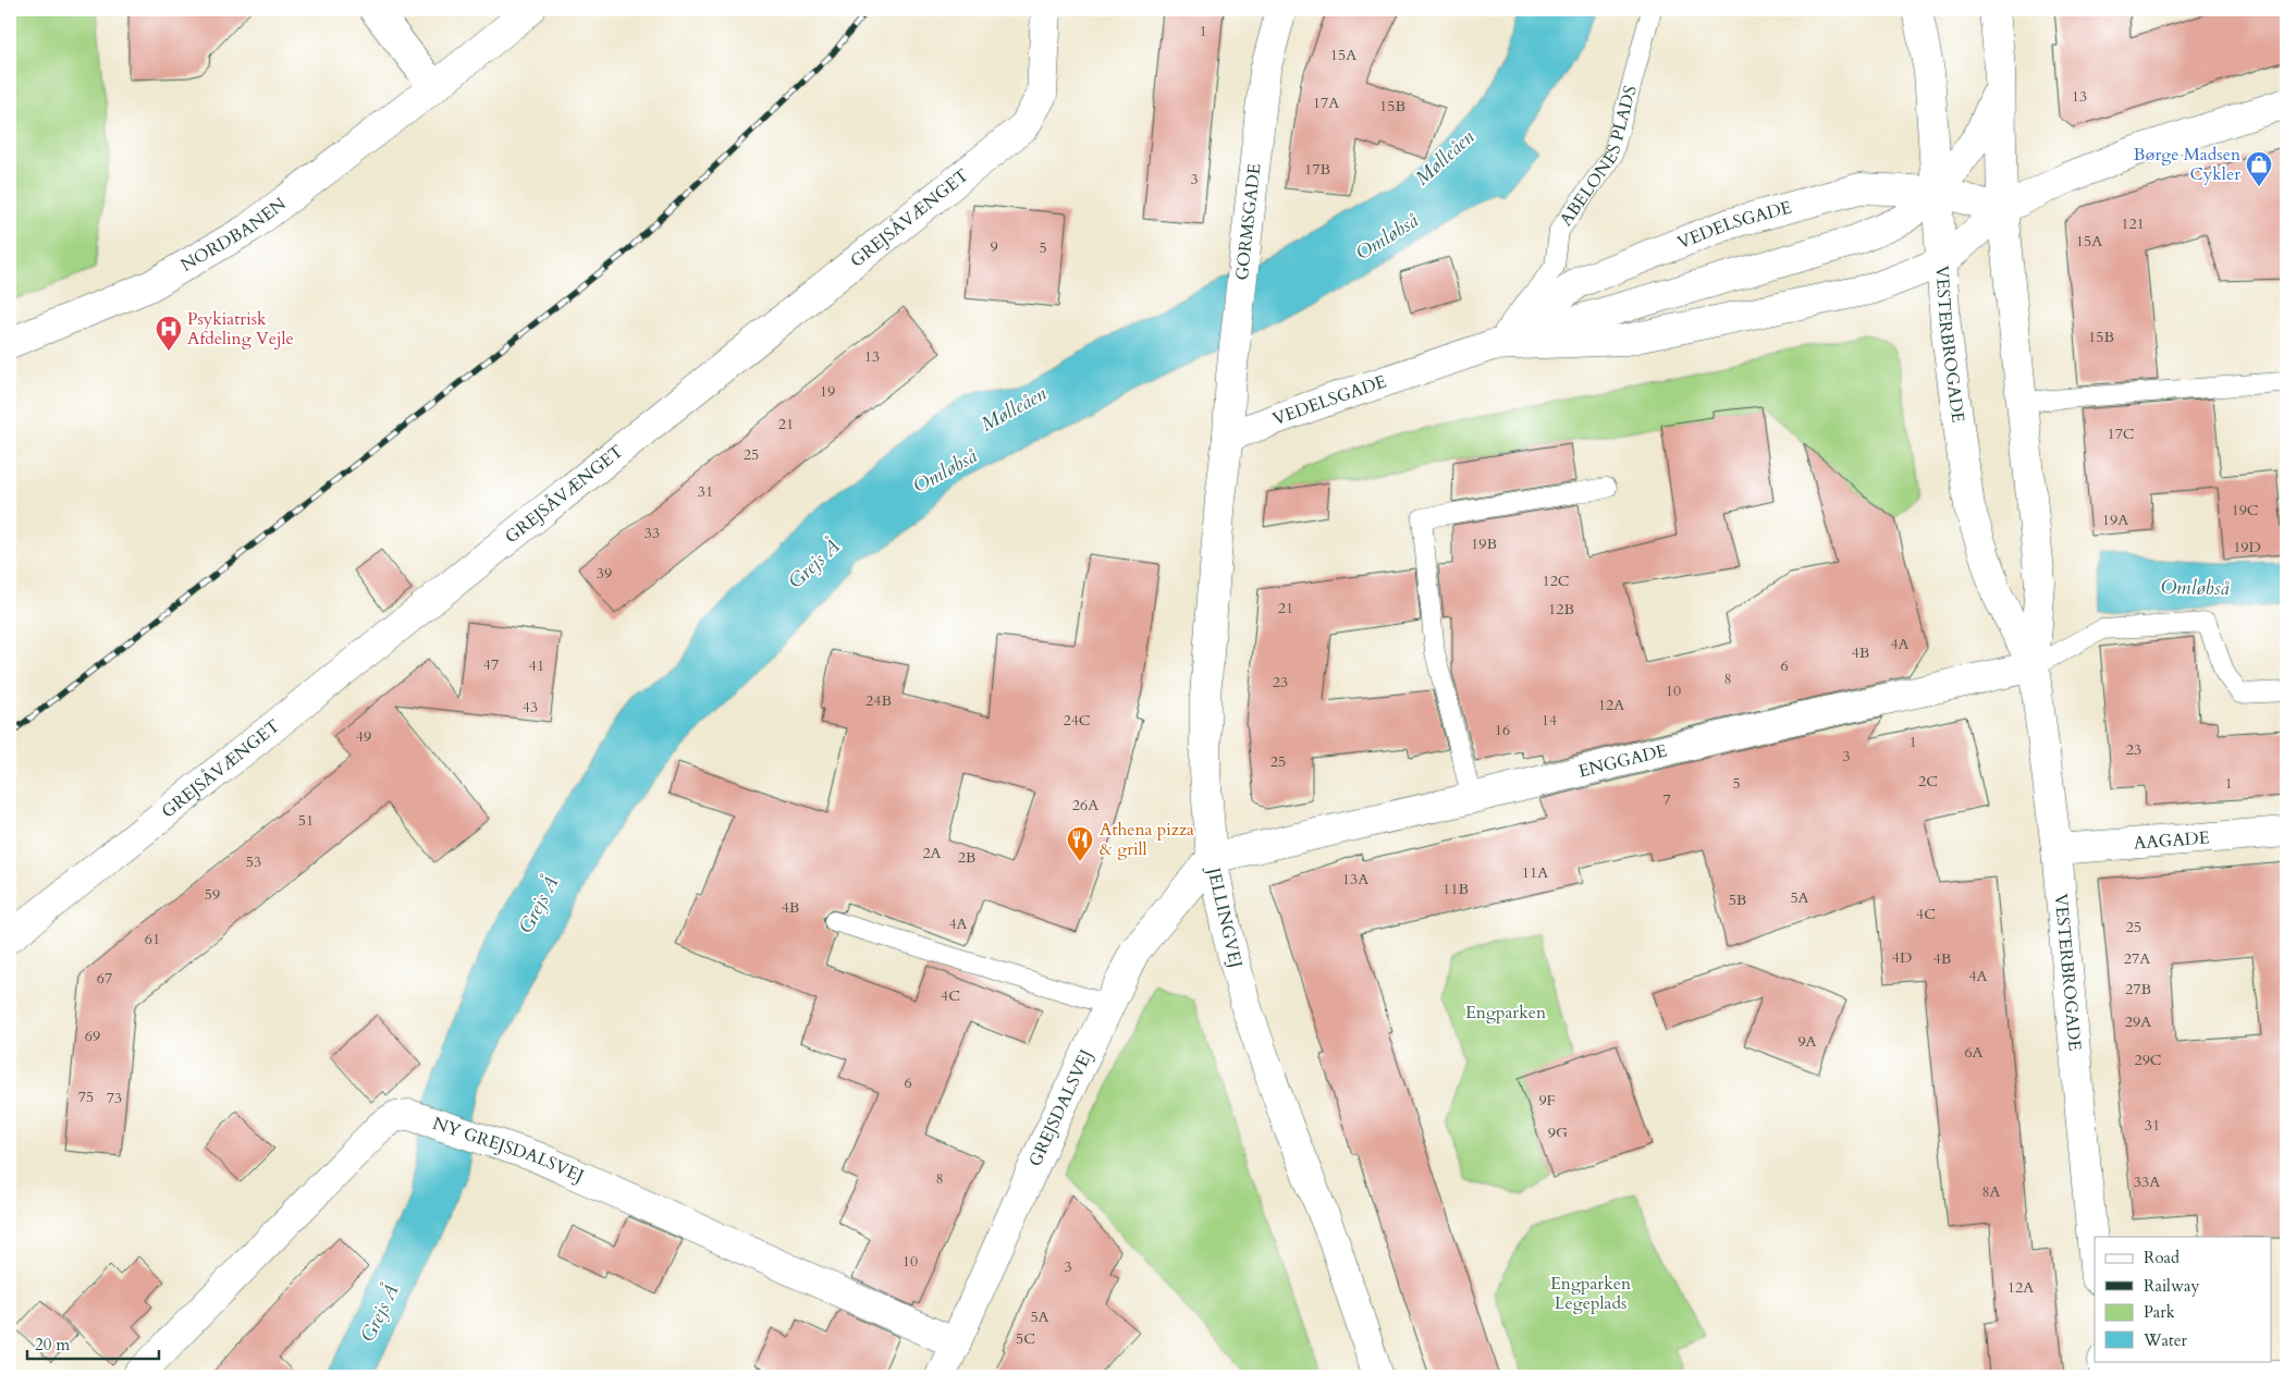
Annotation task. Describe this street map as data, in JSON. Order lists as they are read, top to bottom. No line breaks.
{"streets":{"street":["GREJSÅVÆNGET","GORMSGADE","VEDELSGADE","NORDBANEN","VESTERBROGADE","ENGGADE","AAGADE","JELLINGVEJ","GREJSDALSVEJ","NY GREJSDALSVEJ"],"lane":["ABELONES PLADS"]},"crossings":[["ABELONES PLADS","VEDELSGADE"],["GORMSGADE","VEDELSGADE"],["GORMSGADE","JELLINGVEJ"],["VEDELSGADE","VESTERBROGADE"],["VEDELSGADE","JELLINGVEJ"],["VESTERBROGADE","ENGGADE"],["VESTERBROGADE","AAGADE"],["ENGGADE","JELLINGVEJ"],["ENGGADE","GREJSDALSVEJ"],["JELLINGVEJ","GREJSDALSVEJ"],["GREJSDALSVEJ","NY GREJSDALSVEJ"]],"water":["Mølleåen","Omløbså","Grejs Å"],"parks":["Engparken","Engparken Legeplads"],"places":{"shop":["Børge Madsen Cykler"],"hospital":["Psykiatrisk Afdeling Vejle"],"restaurant":["Athena pizza & grill"]},"house_numbers":["1","15A","13","17A","15B","17B","3","121","15A","9","5","15B","13","19","21","17C","25","31","19C","19A","33","19B","19D","39","12C","21","12B","4A","4B","47","41","6","8","23","10","24B","12A","43","24C","14","16","49","1","23","3","25","2C","5","1","7","26A","51","2A","2B","53","11A","13A","11B","59","5A","5B","4B","4C","4A","25","61","4D","4B","27A","4A","67","27B","4C","29A","69","9A","6A","29C","6","75","73","9F","31","9G","8","33A","8A","10","3","12A","5A","5C"],"legend":["Road","Railway","Park","Water"],"scale_bar":"20 m"}
